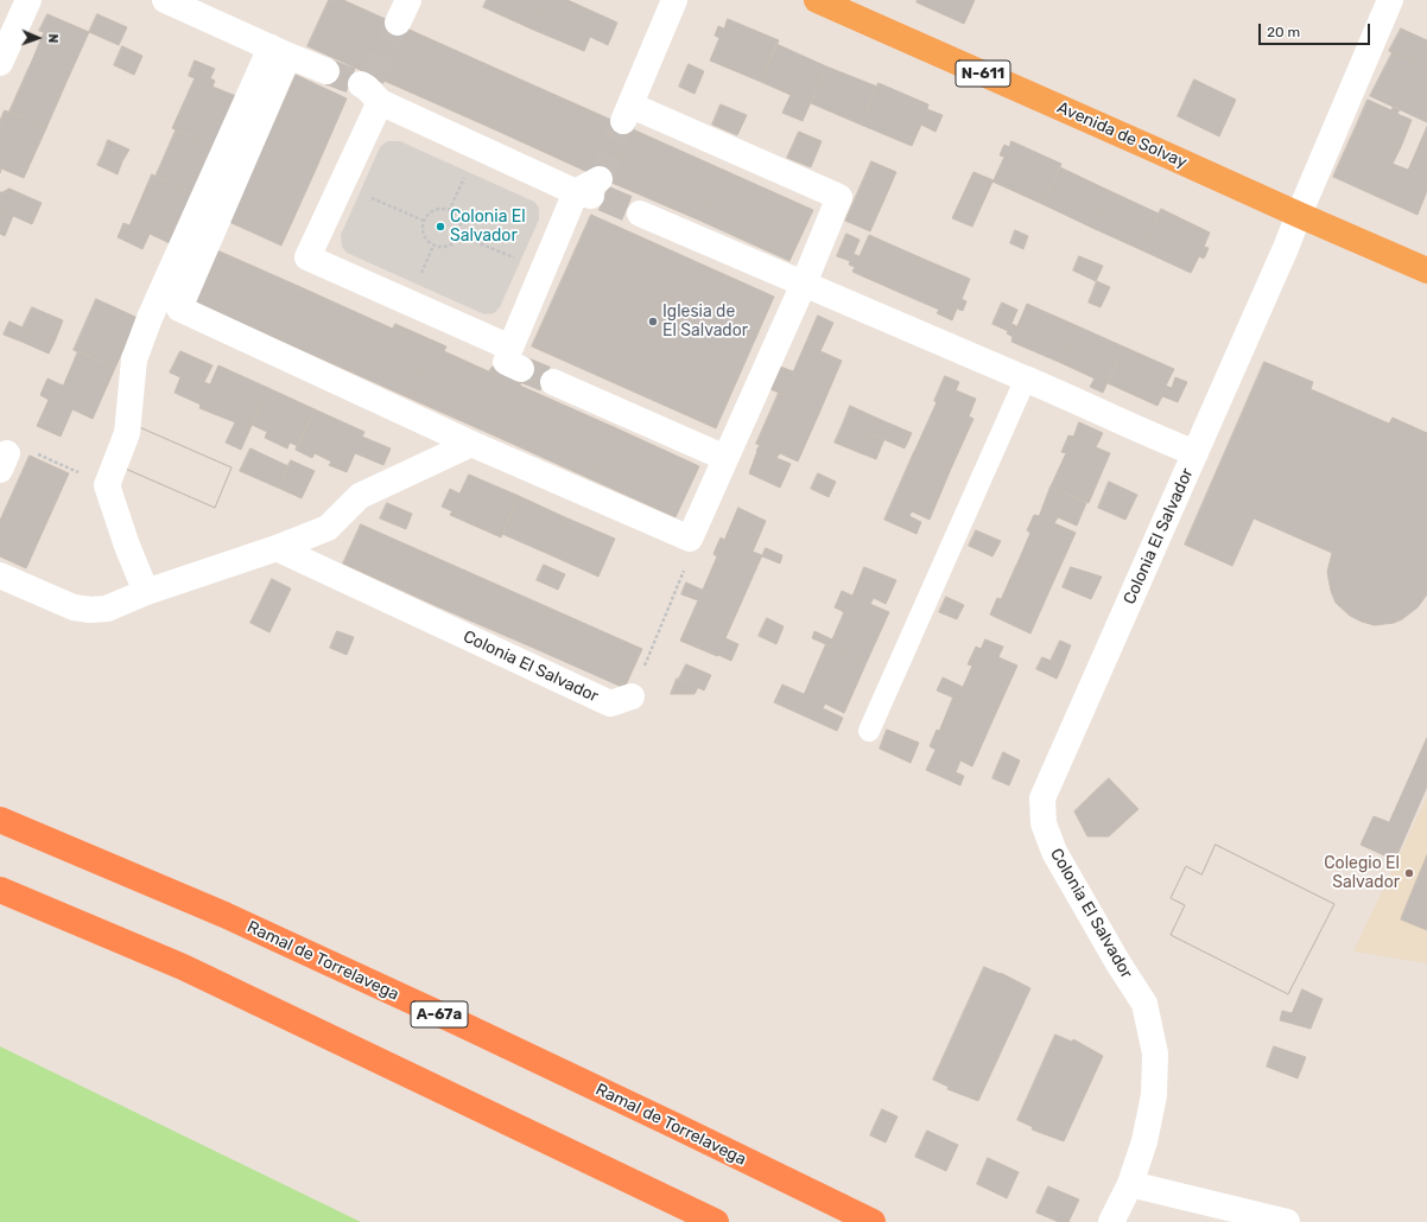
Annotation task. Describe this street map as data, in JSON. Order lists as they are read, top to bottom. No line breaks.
{"streets":{"highway":["N-611","Avenida de Solvay","Ramal de Torrelavega","A-67a"],"street":["Colonia El Salvador"]},"crossings":[["Avenida de Solvay","Colonia El Salvador"]],"places":["Colonia El Salvador","Iglesia de El Salvador","Colegio El Salvador"],"scale_bar":"20 m","north":"right"}
